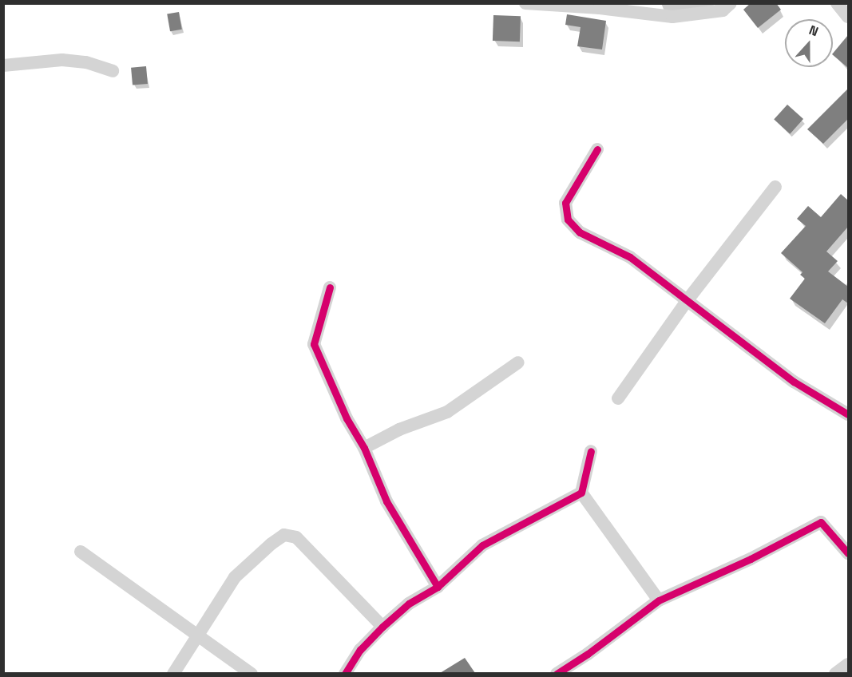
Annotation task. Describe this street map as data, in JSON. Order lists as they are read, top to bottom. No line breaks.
{"north":"top"}
